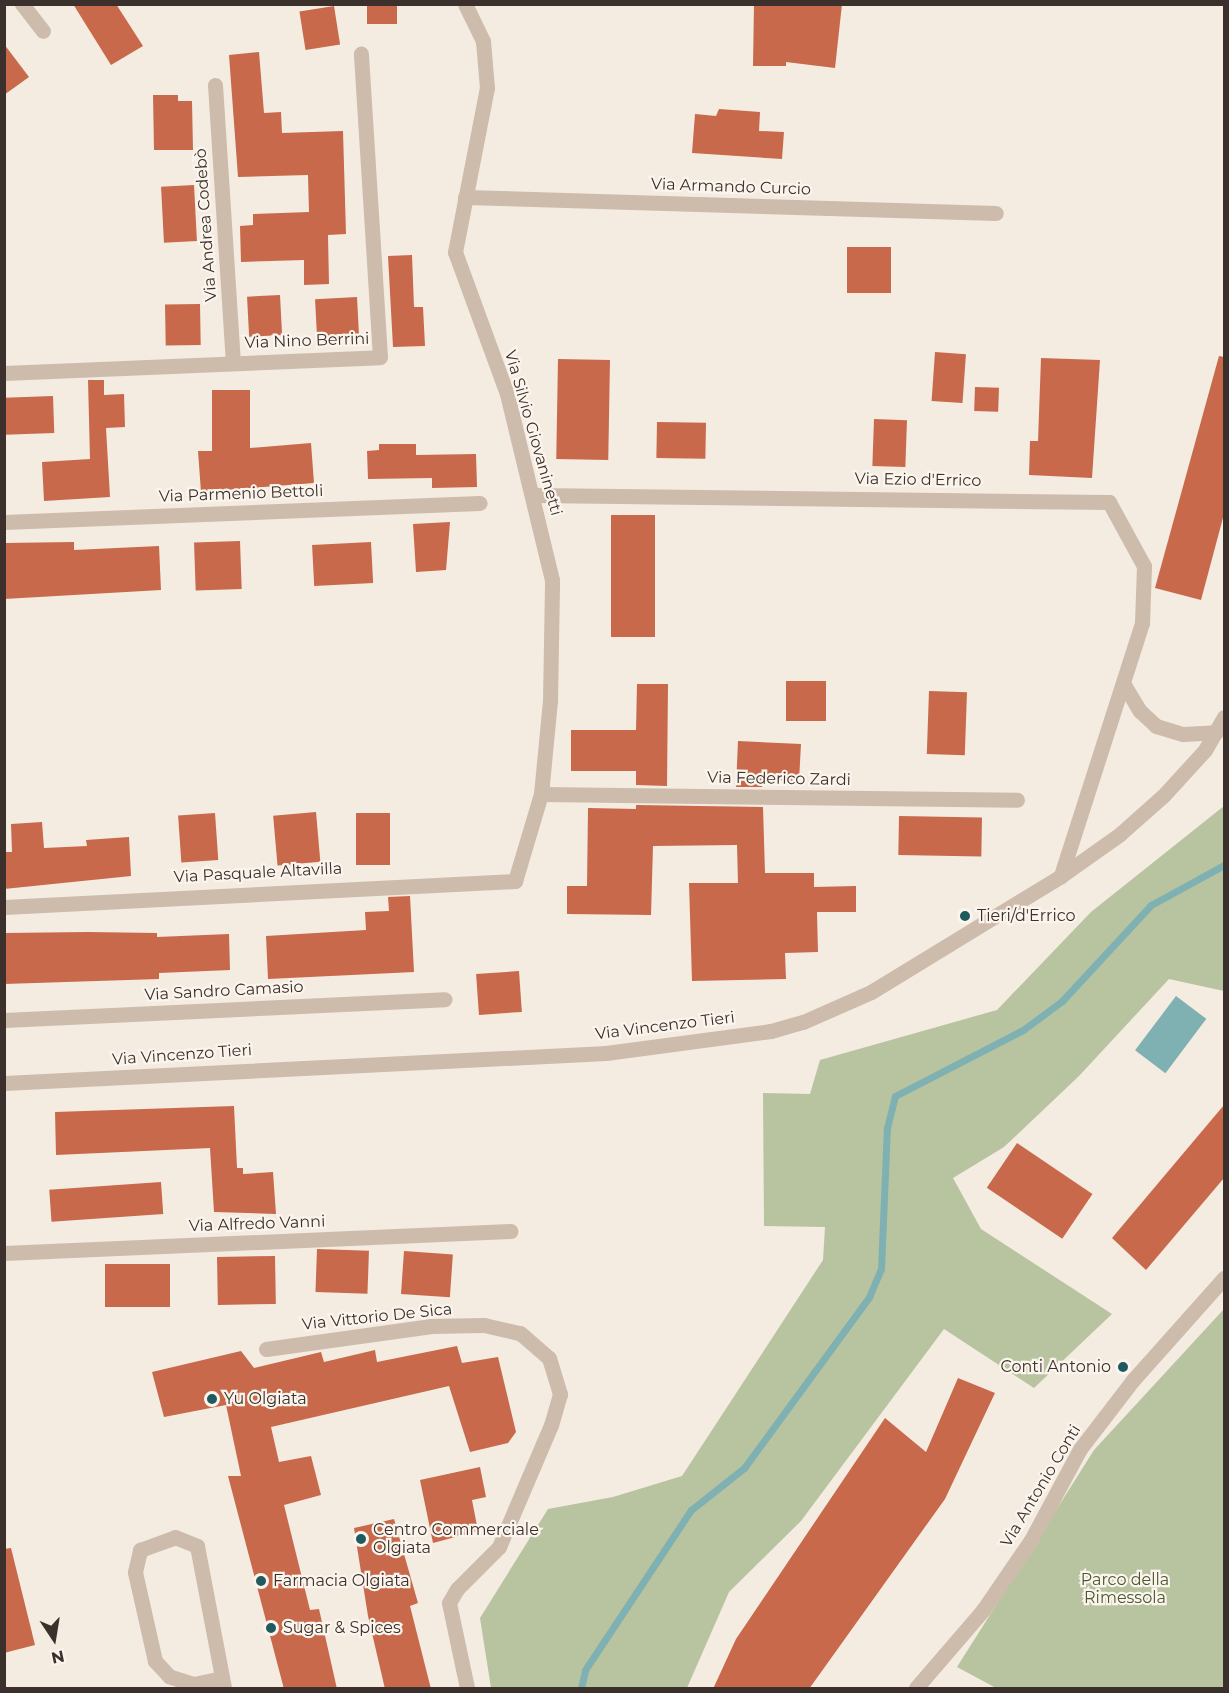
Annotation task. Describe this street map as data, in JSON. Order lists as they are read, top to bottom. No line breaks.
{"streets":{"street":["Via Armando Curcio","Via Andrea Codebò","Via Nino Berrini","Via Silvio Giovaninetti","Via Ezio d'Errico","Via Parmenio Bettoli","Via Federico Zardi","Via Pasquale Altavilla","Via Sandro Camasio","Via Vincenzo Tieri","Via Alfredo Vanni","Via Vittorio De Sica","Via Antonio Conti"]},"crossings":[["Via Armando Curcio","Via Silvio Giovaninetti"],["Via Andrea Codebò","Via Nino Berrini"],["Via Silvio Giovaninetti","Via Ezio d'Errico"],["Via Silvio Giovaninetti","Via Federico Zardi"],["Via Silvio Giovaninetti","Via Pasquale Altavilla"],["Via Ezio d'Errico","Via Vincenzo Tieri"]],"parks":["Parco della Rimessola"],"places":["Tieri/d'Errico","Conti Antonio","Yu Olgiata","Centro Commerciale Olgiata","Farmacia Olgiata","Sugar & Spices"],"north":"bottom"}
